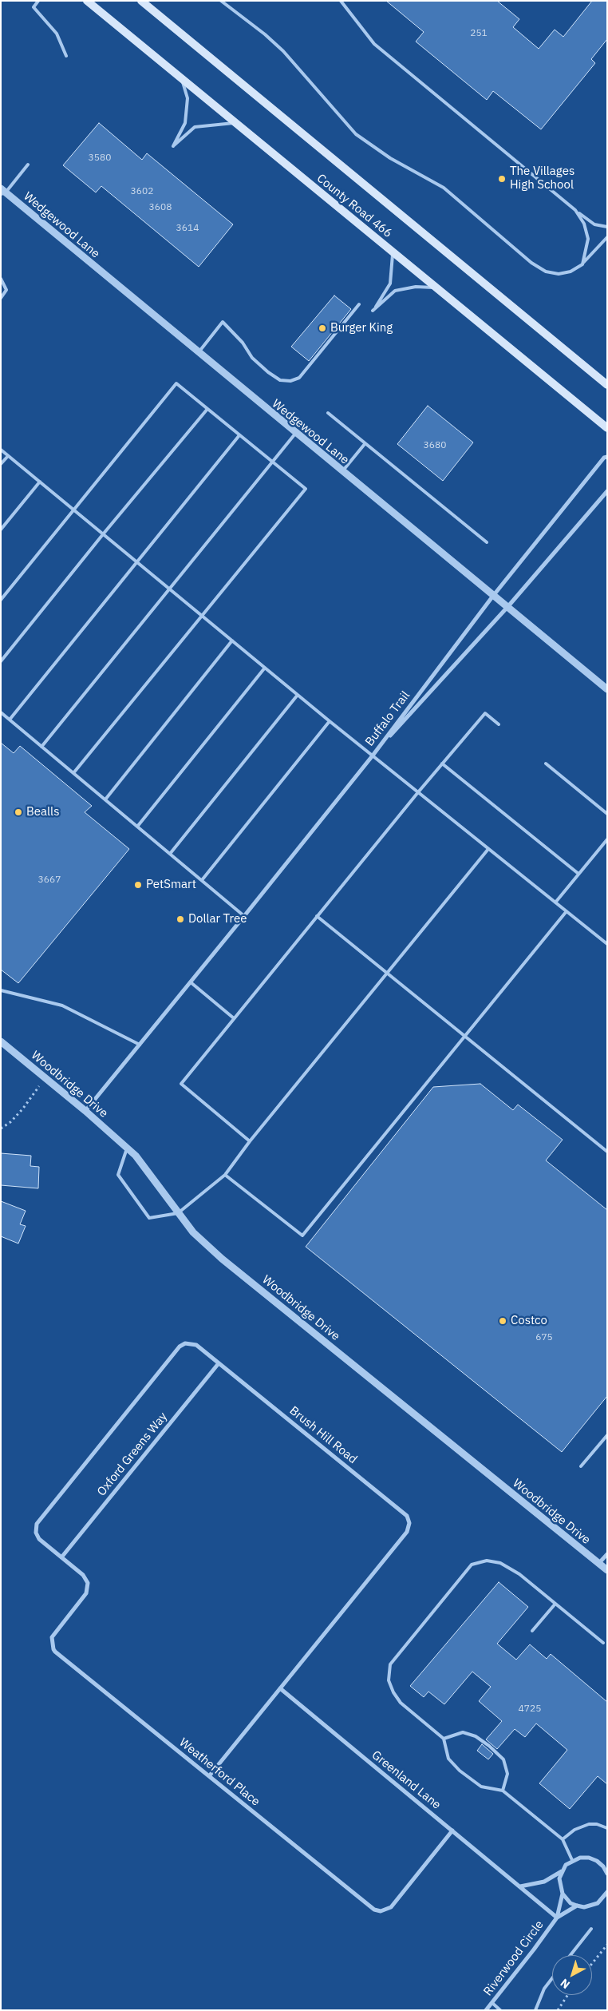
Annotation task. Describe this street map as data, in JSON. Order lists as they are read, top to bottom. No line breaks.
{"streets":{"main road":["County Road 466"],"street":["Wedgewood Lane","Buffalo Trail","Woodbridge Drive","Brush Hill Road","Oxford Greens Way","Weatherford Place","Greenland Lane","Riverwood Circle"]},"crossings":[["Wedgewood Lane","Buffalo Trail"],["Brush Hill Road","Oxford Greens Way"],["Brush Hill Road","Weatherford Place"],["Brush Hill Road","Greenland Lane"],["Oxford Greens Way","Weatherford Place"],["Weatherford Place","Greenland Lane"],["Greenland Lane","Riverwood Circle"]],"places":["The Villages High School","Burger King","Bealls","PetSmart","Dollar Tree","Costco"],"house_numbers":["251","3580","3602","3608","3614","3680","3667","675","4725"],"north":"bottom left"}
